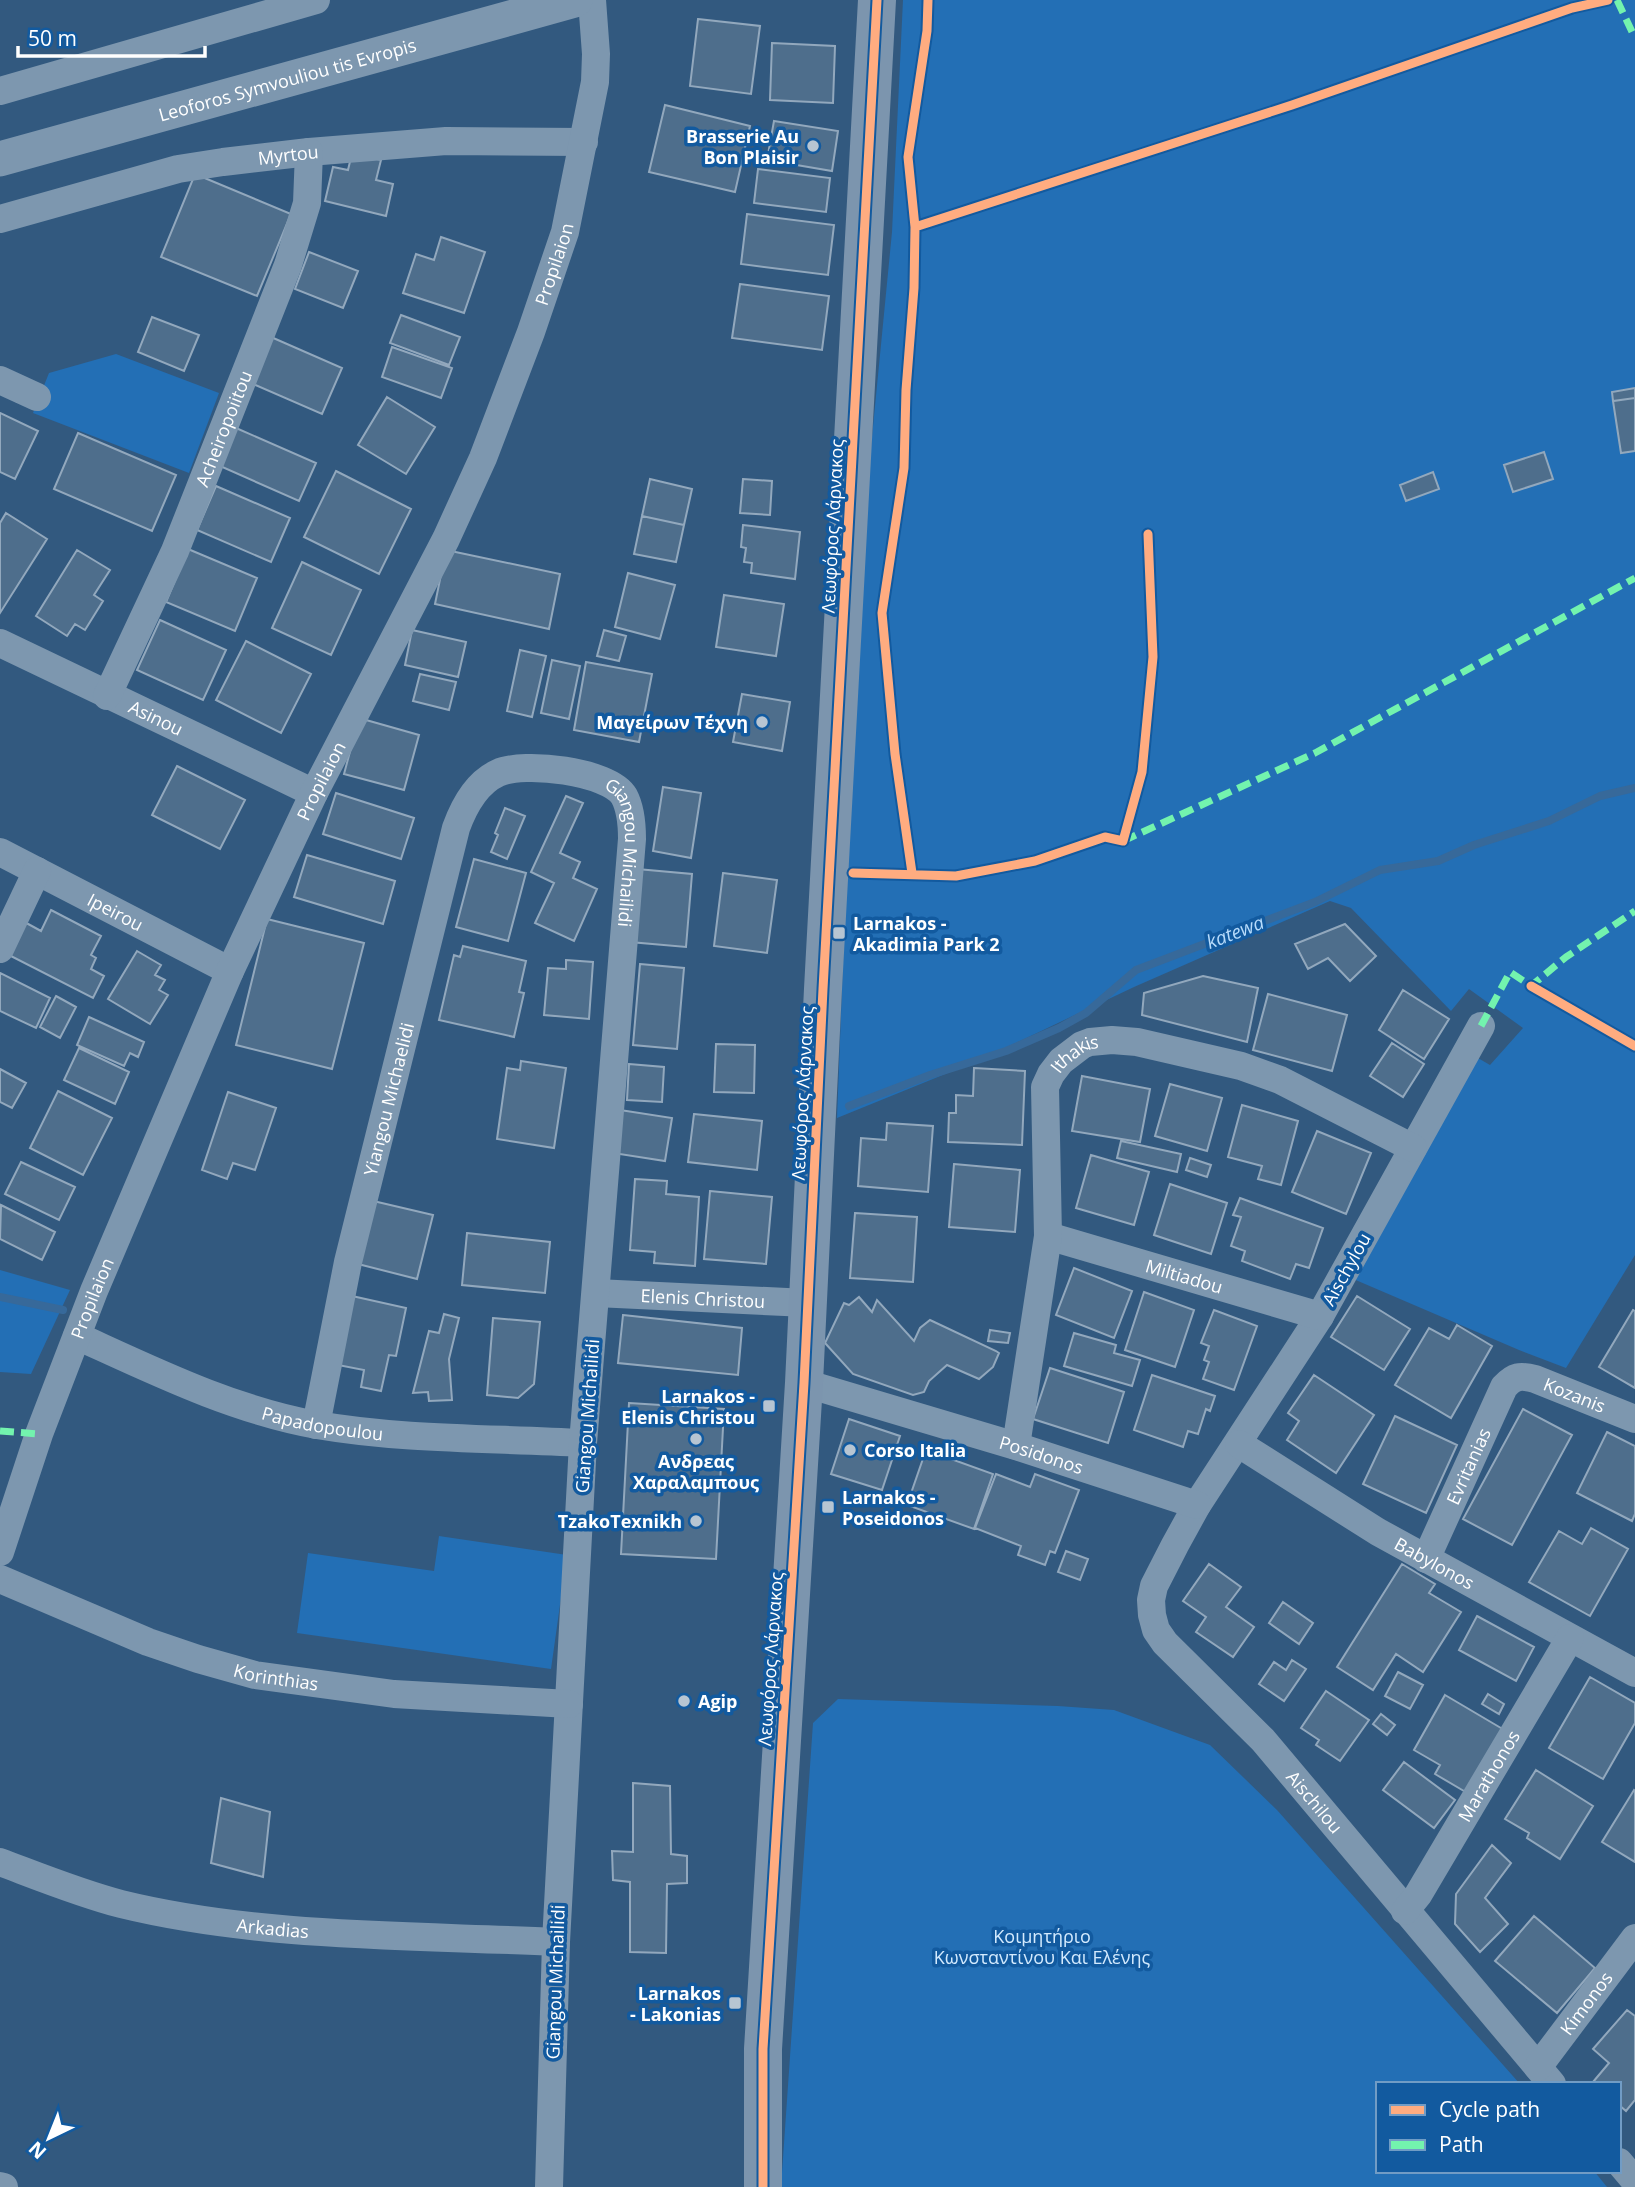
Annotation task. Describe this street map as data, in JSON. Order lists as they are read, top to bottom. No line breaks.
{"streets":{"main road":["Λεωφόρος Λάρνακος"],"street":["Leoforos Symvouliou tis Evropis","Myrtou","Propilaion","Acheiropoiitou","Asinou","Giangou Michailidi","Ipeirou","Ithakis","Yiangou Michaelidi","Aischylou","Miltiadou","Elenis Christou","Kozanis","Papadopoulou","Posidonos","Evritanias","Babylonos","Korinthias","Marathonos","Aischilou","Arkadias","Kimonos"]},"crossings":[["Myrtou","Propilaion"],["Myrtou","Acheiropoiitou"],["Propilaion","Asinou"],["Propilaion","Ipeirou"],["Propilaion","Papadopoulou"],["Acheiropoiitou","Asinou"],["Λεωφόρος Λάρνακος","Elenis Christou"],["Λεωφόρος Λάρνακος","Posidonos"],["Giangou Michailidi","Yiangou Michaelidi"],["Giangou Michailidi","Elenis Christou"],["Giangou Michailidi","Papadopoulou"],["Giangou Michailidi","Korinthias"],["Giangou Michailidi","Arkadias"],["Ithakis","Aischylou"],["Ithakis","Miltiadou"],["Ithakis","Posidonos"],["Yiangou Michaelidi","Papadopoulou"],["Aischylou","Miltiadou"],["Aischylou","Posidonos"],["Aischylou","Babylonos"],["Aischylou","Aischilou"],["Kozanis","Evritanias"],["Posidonos","Aischilou"],["Evritanias","Babylonos"],["Babylonos","Marathonos"],["Marathonos","Aischilou"],["Aischilou","Kimonos"]],"water":["katewa"],"parks":["Κοιμητήριο Κωνσταντίνου Και Ελένης"],"places":{"other":["Brasserie Au Bon Plaisir","Μαγείρων Τέχνη","Ανδρεας Χαραλαμπους","Corso Italia","TzakoTexnikh","Agip"],"transit":["Larnakos - Akadimia Park 2","Larnakos - Elenis Christou","Larnakos - Poseidonos","Larnakos - Lakonias"]},"legend":["Cycle path","Path"],"scale_bar":"50 m","north":"bottom left"}
